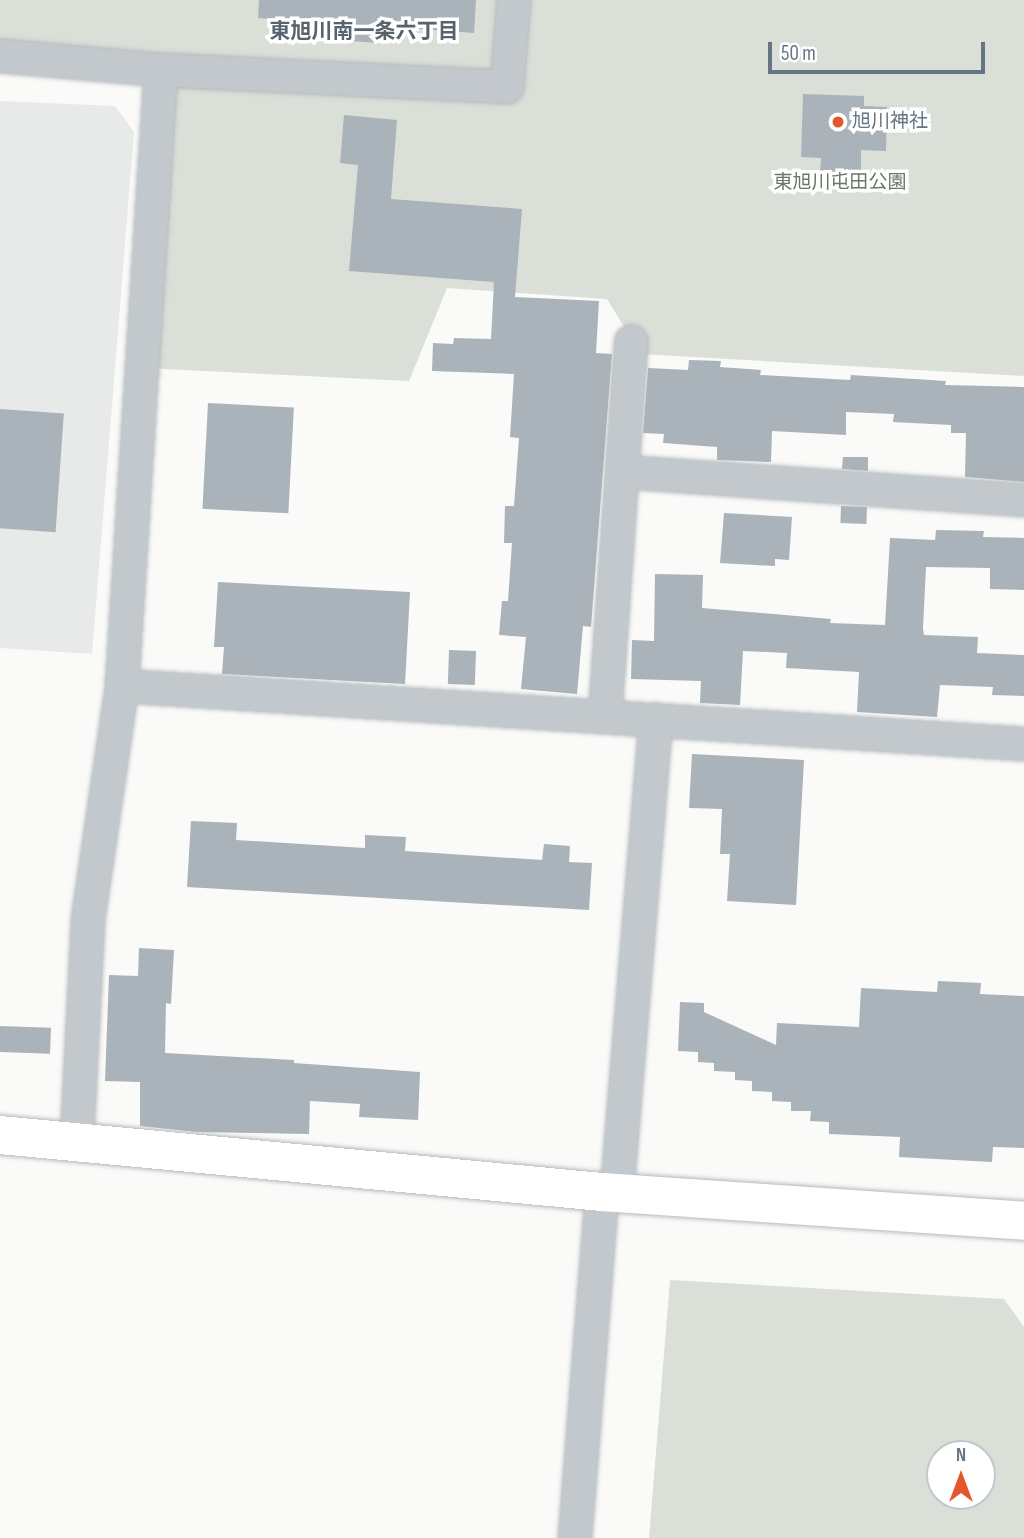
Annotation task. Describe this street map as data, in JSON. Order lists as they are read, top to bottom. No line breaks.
{"districts":["東旭川南一条六丁目"],"parks":["東旭川屯田公園"],"places":["旭川神社"],"scale_bar":"50 m","north":"top"}
